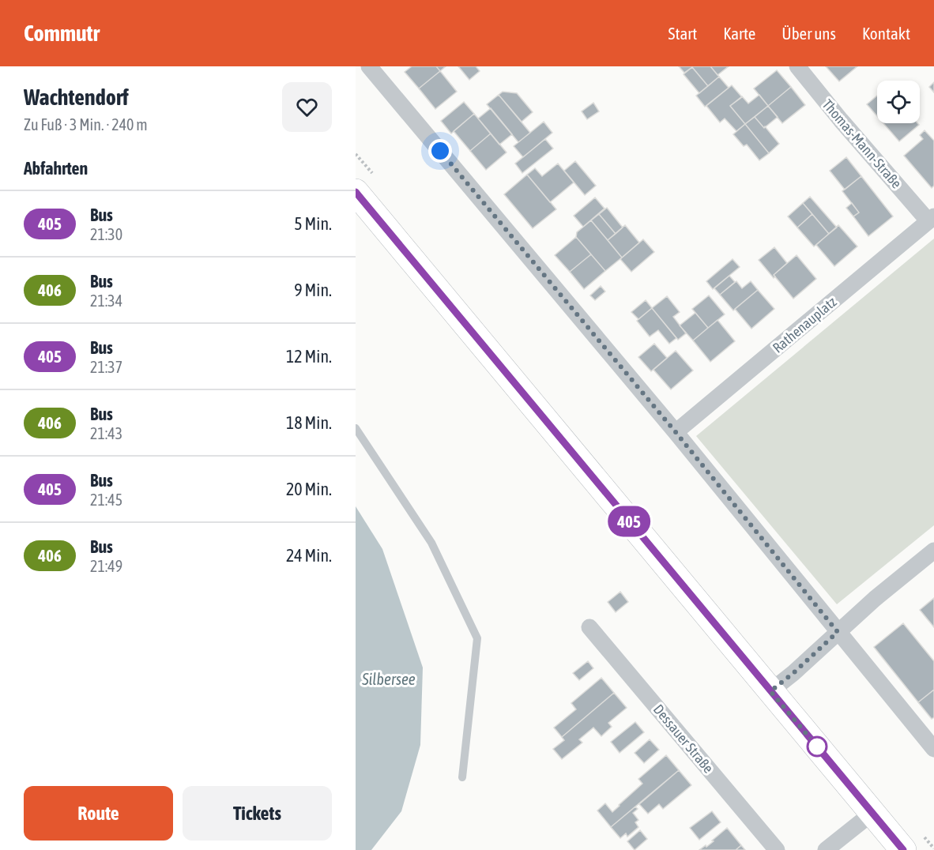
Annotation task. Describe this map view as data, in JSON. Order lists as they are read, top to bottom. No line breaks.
{"streets":{"street":["Thomas-Mann-Straße","Rathenauplatz","Dessauer Straße"]},"crossings":[["Thomas-Mann-Straße","Rathenauplatz"]],"water":["Silbersee"],"lines":["bus line 405"],"page":{"header":"Commutr","nav":["Start","Karte","Über uns","Kontakt"],"heading":[["Wachtendorf","Zu Fuß · 3 Min. · 240 m"],"Abfahrten"],"on_map":"405","list":[{"mark":"405","name":"Bus","note":"21:30","value":"5 Min."},{"mark":"406","name":"Bus","note":"21:34","value":"9 Min."},{"mark":"405","name":"Bus","note":"21:37","value":"12 Min."},{"mark":"406","name":"Bus","note":"21:43","value":"18 Min."},{"mark":"405","name":"Bus","note":"21:45","value":"20 Min."},{"mark":"406","name":"Bus","note":"21:49","value":"24 Min."}],"buttons":["Route","Tickets"]}}
